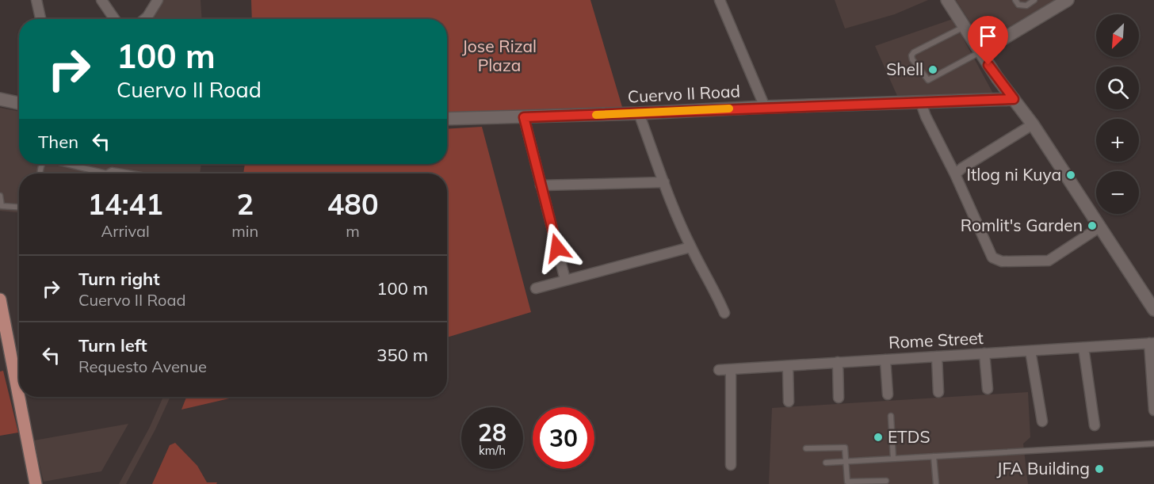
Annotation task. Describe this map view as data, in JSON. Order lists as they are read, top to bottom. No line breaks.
{"streets":{"street":["Cuervo II Road","Rome Street"]},"parks":["Jose Rizal Plaza"],"places":["Shell","Itlog ni Kuya","Romlit's Garden","ETDS","JFA Building"],"north":"bottom left","page":{"map_buttons":["+","−"],"turn":["100 m","Cuervo II Road"],"then":"Then","eta":["14:41","Arrival","2","min","480","m"],"list":[{"name":"Turn right","note":"Cuervo II Road","value":"100 m"},{"name":"Turn left","note":"Requesto Avenue","value":"350 m"}],"speed":"28 km/h","limit":"30"}}
